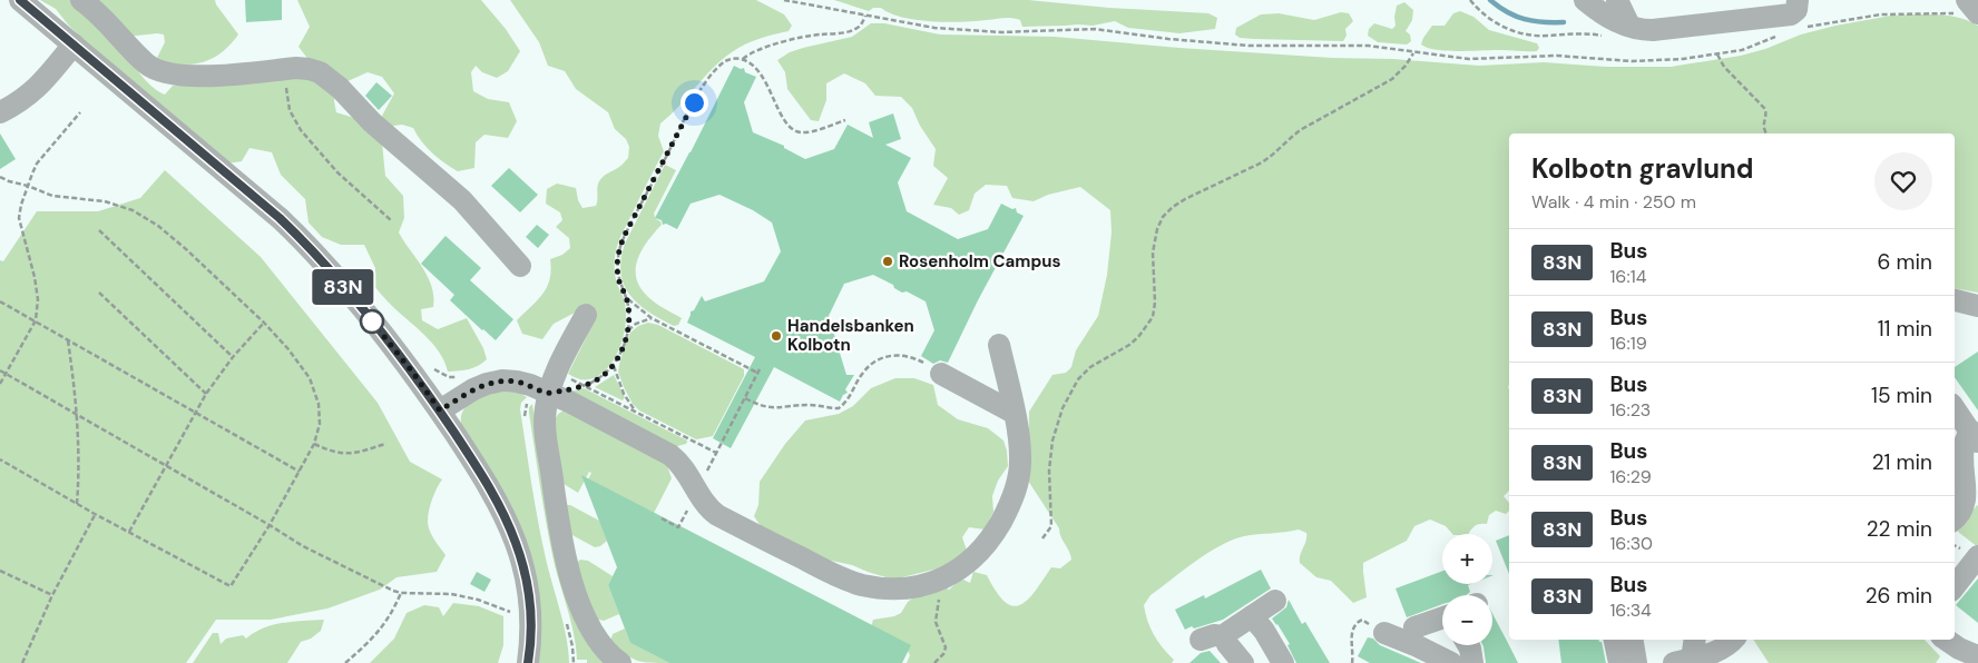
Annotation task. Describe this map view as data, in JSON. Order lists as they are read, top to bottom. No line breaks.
{"places":["Rosenholm Campus","Handelsbanken Kolbotn"],"lines":["bus line 83N"],"page":{"on_map":"83N","heading":["Kolbotn gravlund","Walk · 4 min · 250 m"],"list":[{"mark":"83N","name":"Bus","note":"16:14","value":"6 min"},{"mark":"83N","name":"Bus","note":"16:19","value":"11 min"},{"mark":"83N","name":"Bus","note":"16:23","value":"15 min"},{"mark":"83N","name":"Bus","note":"16:29","value":"21 min"},{"mark":"83N","name":"Bus","note":"16:30","value":"22 min"},{"mark":"83N","name":"Bus","note":"16:34","value":"26 min"}],"map_buttons":["+","−"]}}
